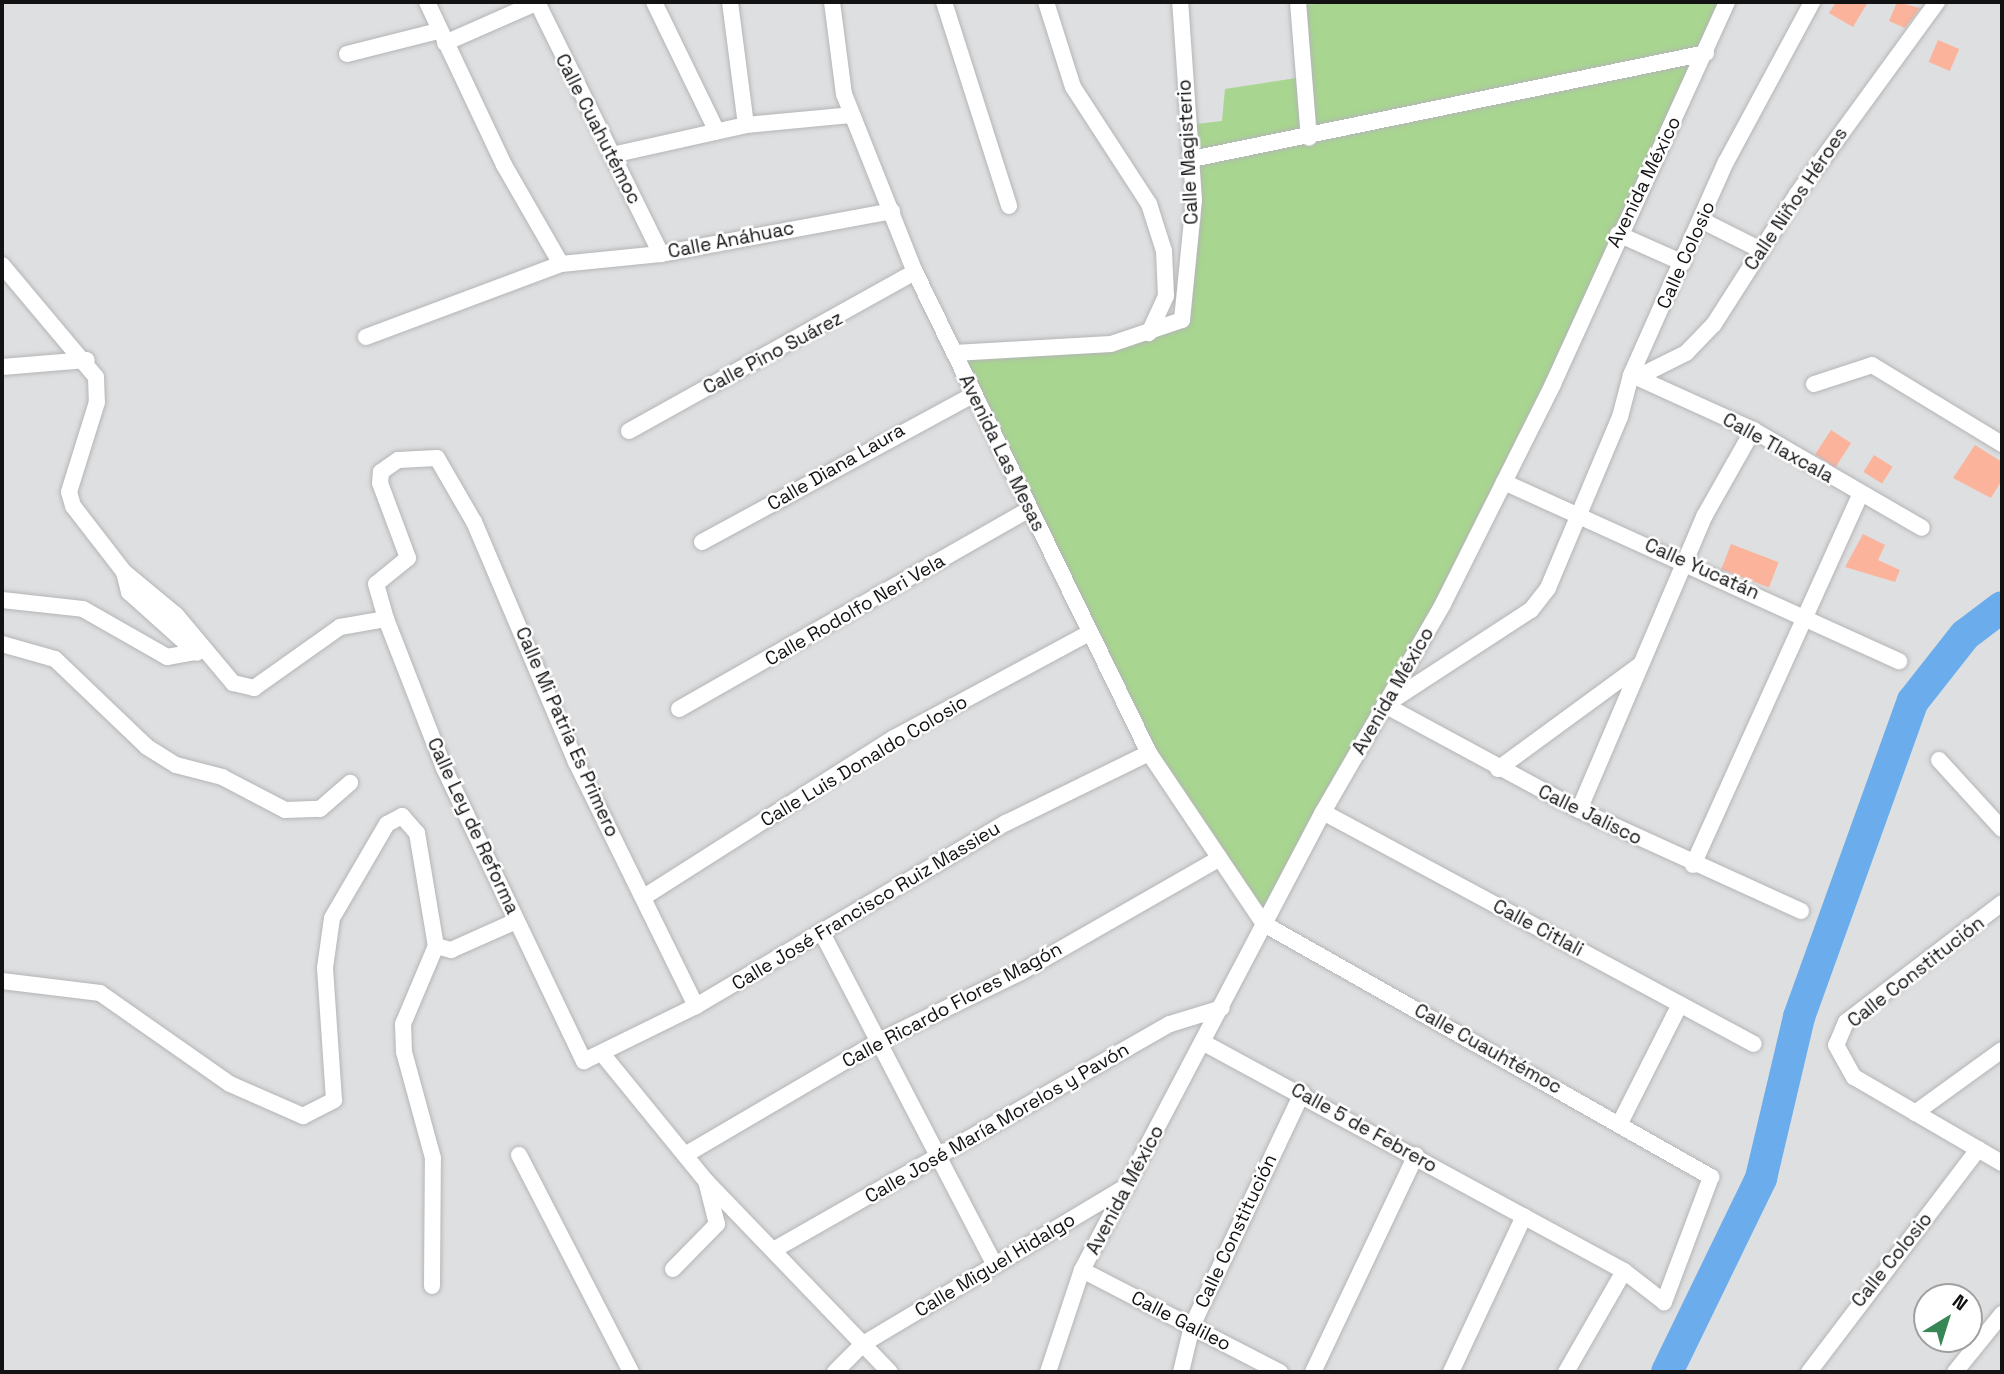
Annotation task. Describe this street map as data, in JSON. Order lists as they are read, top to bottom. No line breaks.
{"streets":{"street":["Calle Cuahutémoc","Calle Magisterio","Avenida México","Calle Niños Héroes","Calle Anáhuac","Calle Colosio","Calle Pino Suárez","Calle Tlaxcala","Avenida Las Mesas","Calle Diana Laura","Calle Yucatán","Calle Rodolfo Neri Vela","Calle Mi Patria Es Primero","Calle Luis Donaldo Colosio","Calle Jalisco","Calle Ley de Reforma","Calle José Francisco Ruiz Massieu","Calle Citlali","Calle Constitución","Calle Ricardo Flores Magón","Calle Cuauhtémoc","Calle José María Morelos y Pavón","Calle 5 de Febrero","Calle Miguel Hidalgo","Calle Galileo"]},"crossings":[["Calle Cuahutémoc","Calle Anáhuac"],["Calle Magisterio","Avenida Las Mesas"],["Avenida México","Calle Colosio"],["Avenida México","Calle Yucatán"],["Avenida México","Calle Jalisco"],["Avenida México","Calle Citlali"],["Avenida México","Calle Cuauhtémoc"],["Avenida México","Calle José María Morelos y Pavón"],["Avenida México","Calle 5 de Febrero"],["Avenida México","Calle Miguel Hidalgo"],["Avenida México","Calle Galileo"],["Calle Niños Héroes","Calle Colosio"],["Calle Niños Héroes","Calle Tlaxcala"],["Calle Anáhuac","Avenida Las Mesas"],["Calle Colosio","Calle Tlaxcala"],["Calle Colosio","Calle Yucatán"],["Calle Colosio","Calle Jalisco"],["Calle Pino Suárez","Avenida Las Mesas"],["Avenida Las Mesas","Calle Diana Laura"],["Avenida Las Mesas","Calle Rodolfo Neri Vela"],["Avenida Las Mesas","Calle Luis Donaldo Colosio"],["Avenida Las Mesas","Calle José Francisco Ruiz Massieu"],["Avenida Las Mesas","Calle Ricardo Flores Magón"],["Calle Mi Patria Es Primero","Calle Luis Donaldo Colosio"],["Calle Mi Patria Es Primero","Calle Ley de Reforma"],["Calle Mi Patria Es Primero","Calle José Francisco Ruiz Massieu"],["Calle Ley de Reforma","Calle José Francisco Ruiz Massieu"],["Calle Constitución","Calle 5 de Febrero"],["Calle Constitución","Calle Galileo"],["Calle Cuauhtémoc","Calle 5 de Febrero"]],"north":"top right"}
